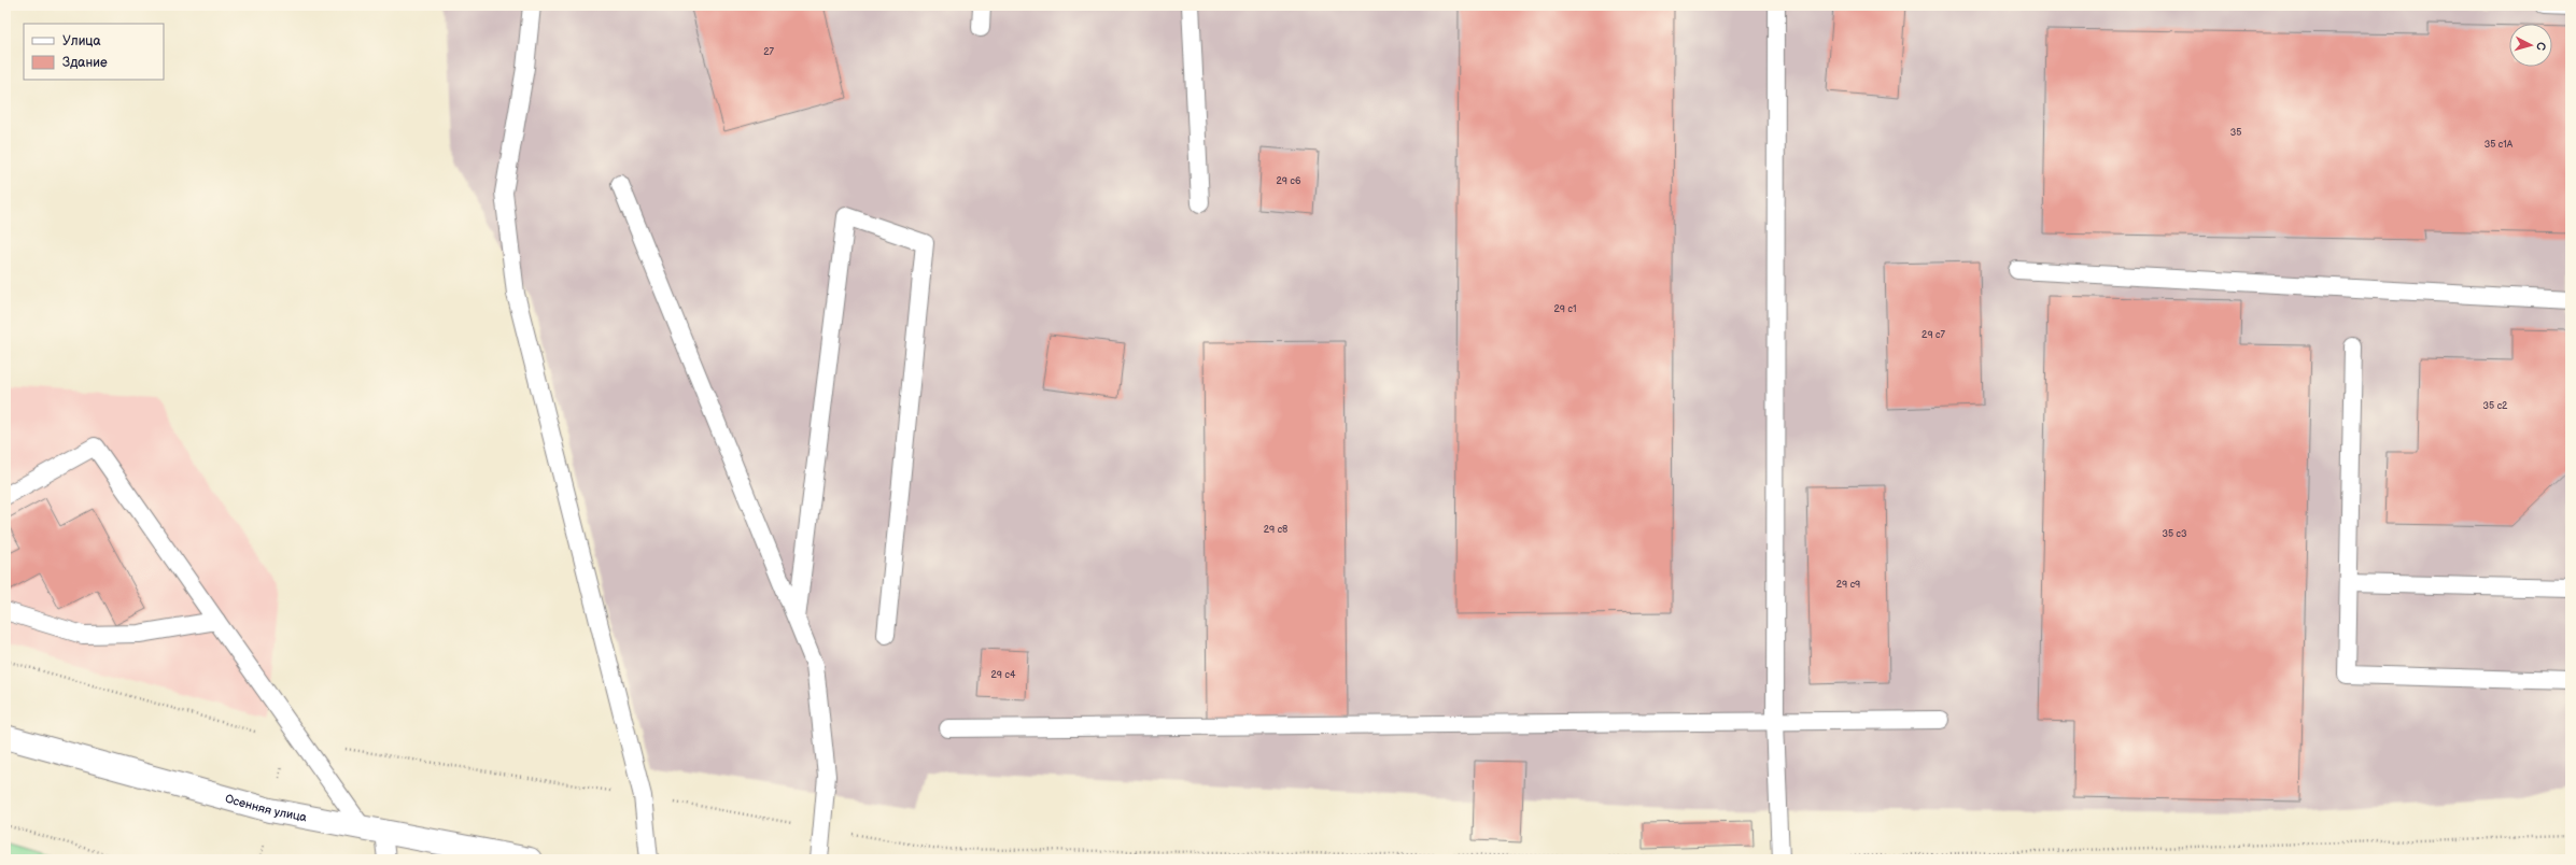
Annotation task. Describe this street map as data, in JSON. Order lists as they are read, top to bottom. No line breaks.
{"streets":{"main road":["Осенняя улица"]},"house_numbers":["27","35","35 с1А","29 с6","29 с1","29 с7","35 с2","29 с8","35 с3","29 с9","29 с4"],"legend":["Улица","Здание"],"north":"right"}
